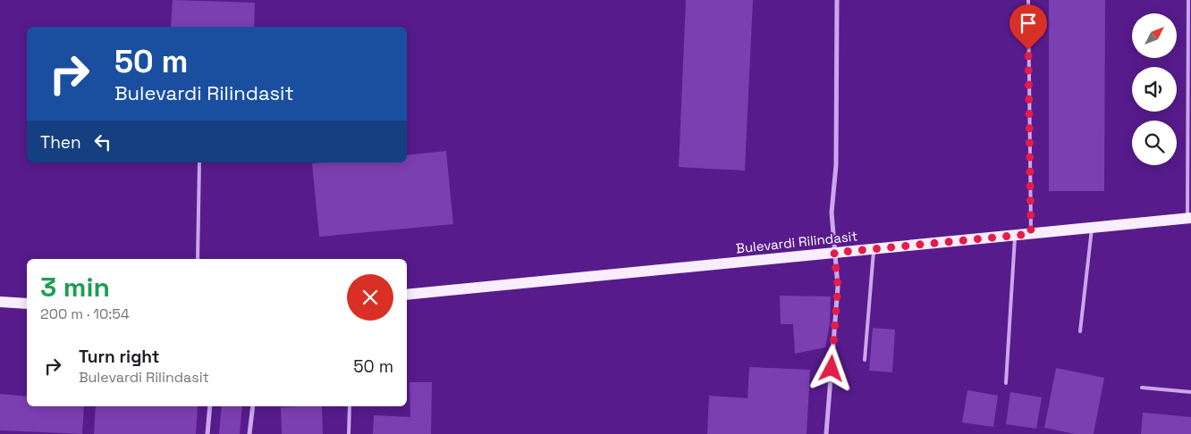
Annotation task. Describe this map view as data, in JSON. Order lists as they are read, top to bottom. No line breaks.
{"streets":{"main road":["Bulevardi Rilindasit"]},"north":"top right","page":{"turn":["50 m","Bulevardi Rilindasit"],"then":"Then","heading":["3 min","200 m · 10:54"],"list":[{"name":"Turn right","note":"Bulevardi Rilindasit","value":"50 m"}]}}
